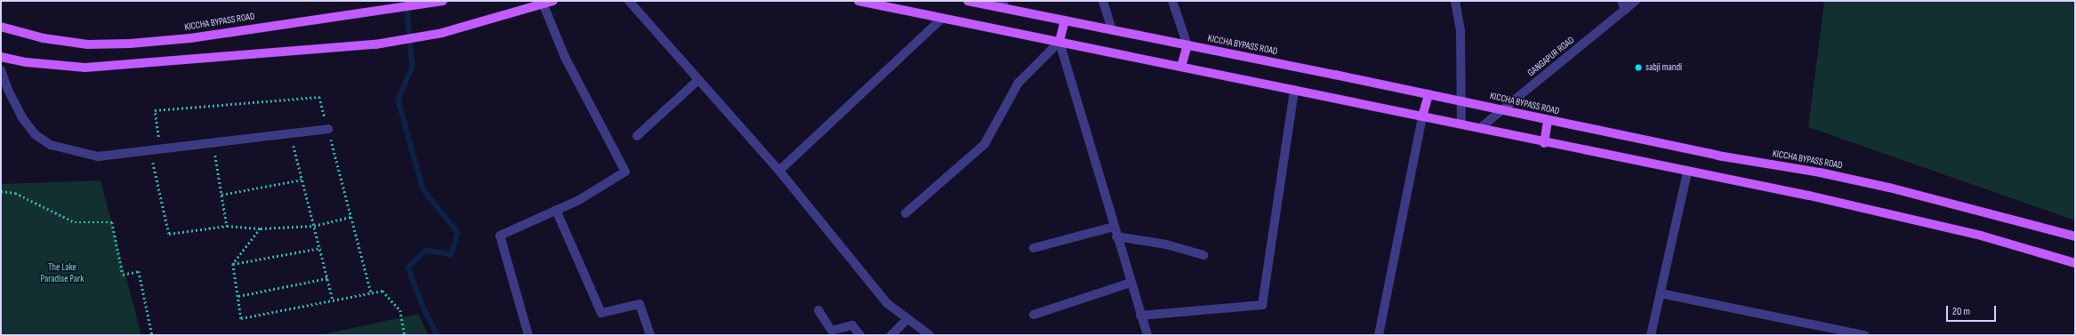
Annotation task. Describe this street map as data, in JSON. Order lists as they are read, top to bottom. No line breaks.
{"streets":{"main road":["KICCHA BYPASS ROAD"],"street":["GANGAPUR ROAD"]},"crossings":[["KICCHA BYPASS ROAD","GANGAPUR ROAD"]],"parks":["The Lake Paradise Park"],"places":["sabji mandi"],"scale_bar":"20 m"}
